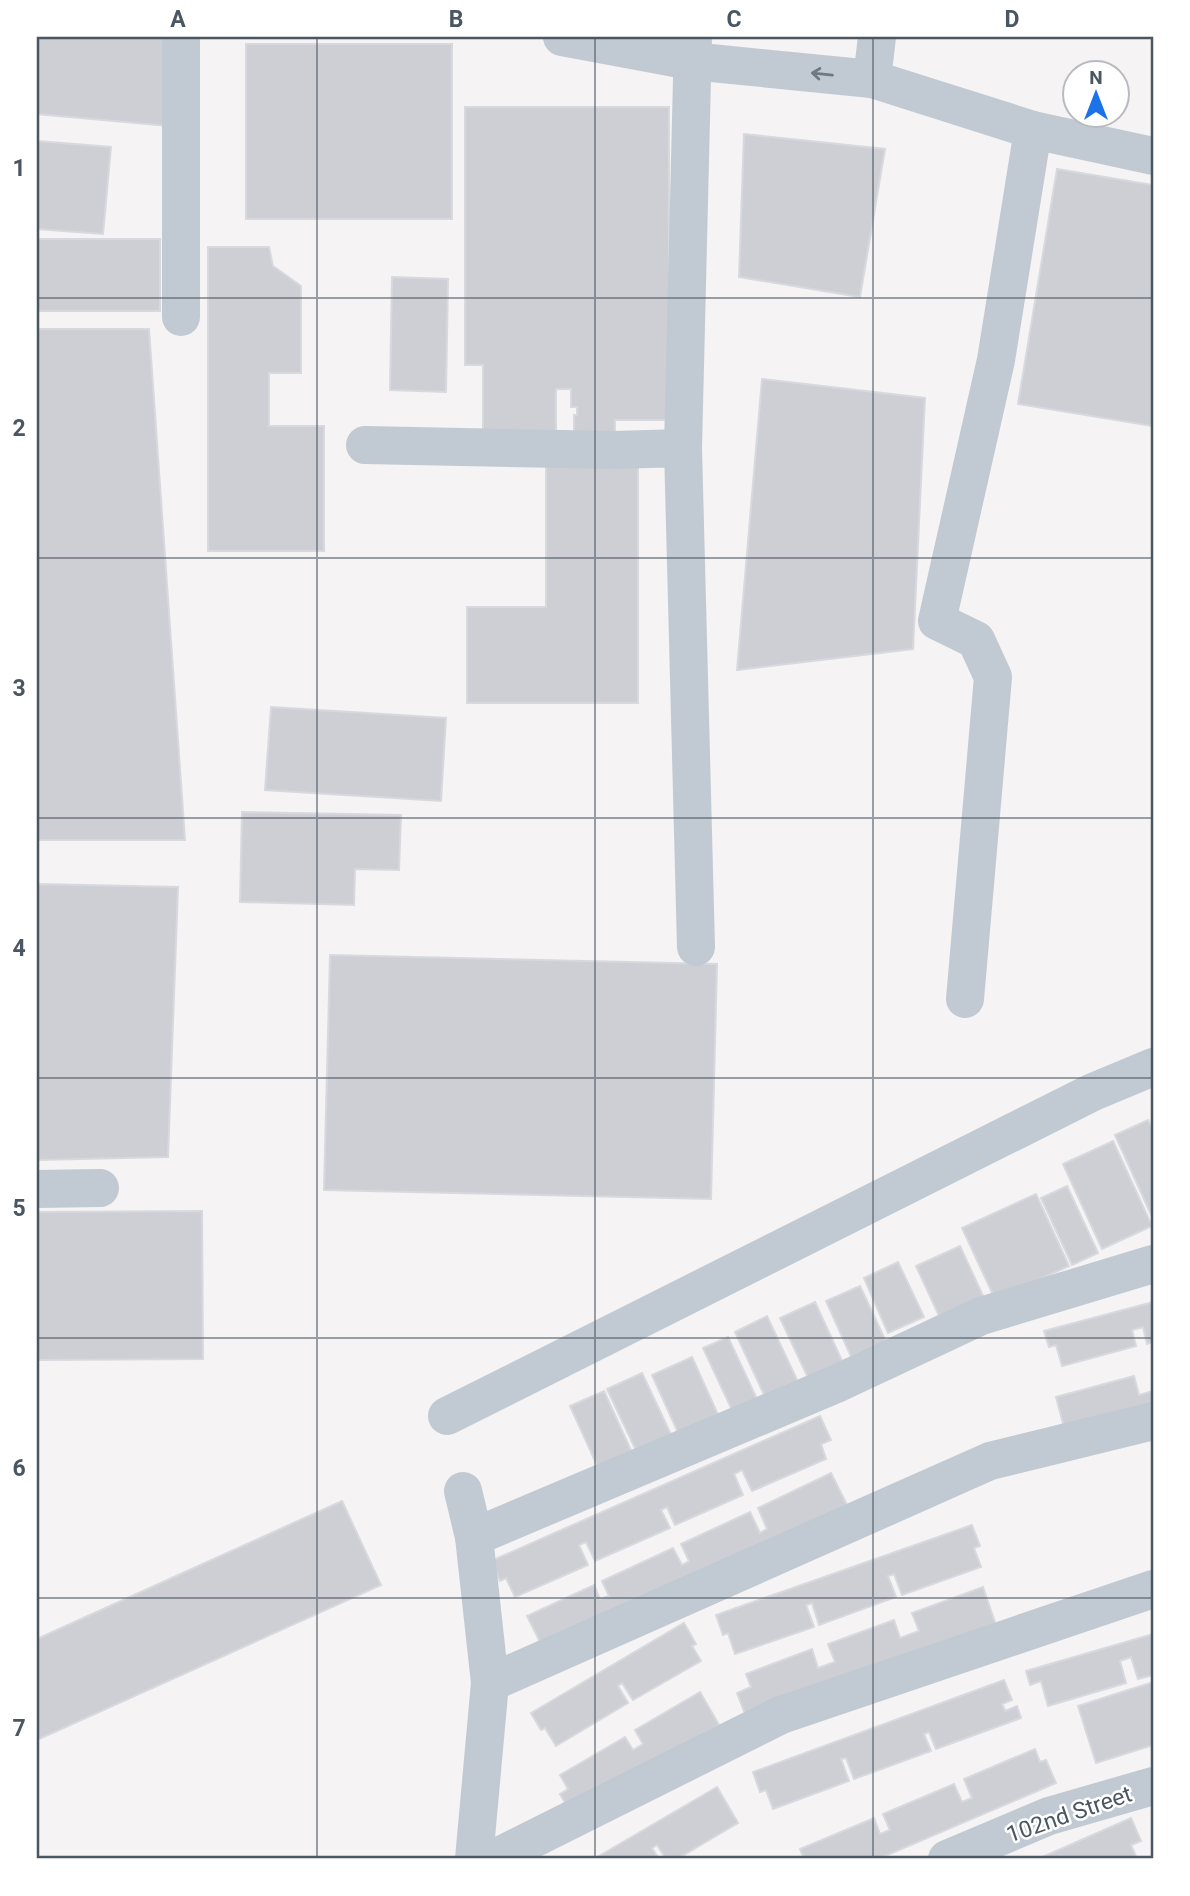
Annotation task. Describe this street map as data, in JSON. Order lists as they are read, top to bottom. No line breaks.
{"streets":{"street":["102nd Street"]},"north":"top","grid":{"columns":["A","B","C","D"],"rows":["1","2","3","4","5","6","7"]}}
